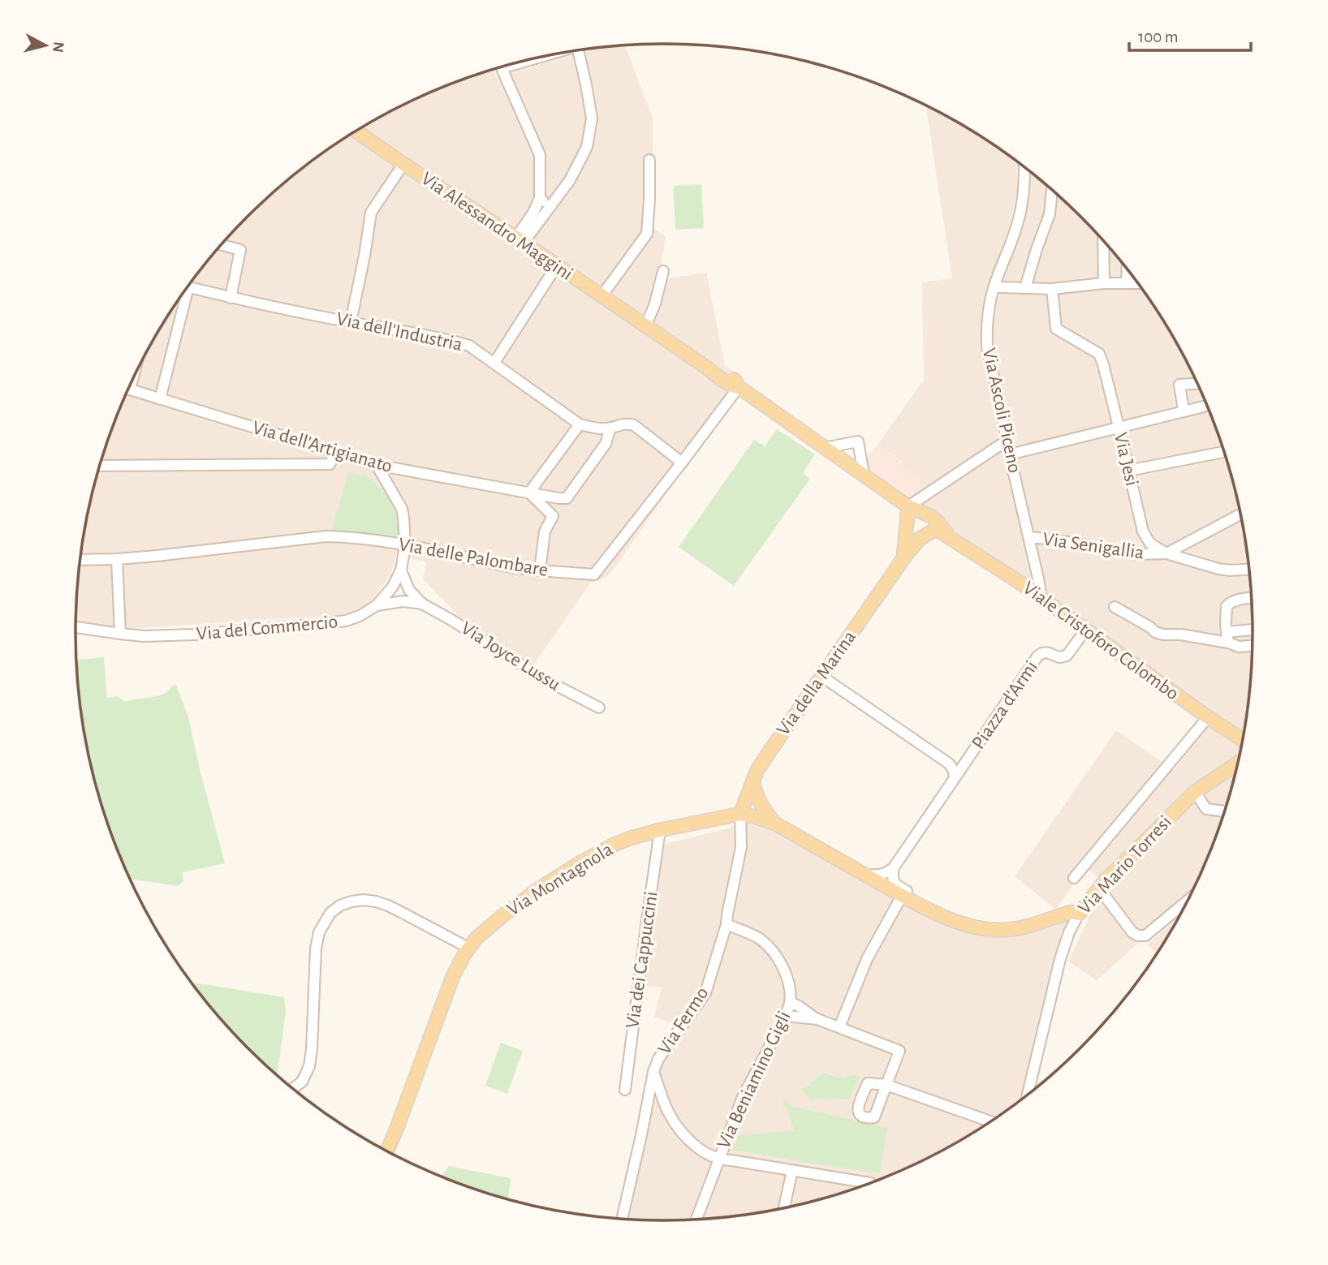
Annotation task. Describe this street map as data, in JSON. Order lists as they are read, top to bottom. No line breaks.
{"streets":{"main road":["Via Alessandro Maggini","Viale Cristoforo Colombo","Via della Marina","Via Mario Torresi","Via Montagnola"],"street":["Via dell'Industria","Via Ascoli Piceno","Via dell'Artigianato","Via Jesi","Via Senigallia","Via delle Palombare","Via del Commercio","Via Joyce Lussu","Piazza d'Armi","Via dei Cappuccini","Via Fermo","Via Beniamino Gigli"]},"crossings":[["Via Alessandro Maggini","Via delle Palombare"],["Via Alessandro Maggini","Viale Cristoforo Colombo"],["Via dell'Industria","Via dell'Artigianato"],["Via Ascoli Piceno","Via Senigallia"],["Via Ascoli Piceno","Viale Cristoforo Colombo"],["Via dell'Artigianato","Via del Commercio"],["Via Jesi","Via Senigallia"],["Via delle Palombare","Via del Commercio"],["Via delle Palombare","Viale Cristoforo Colombo"],["Via del Commercio","Via Joyce Lussu"],["Viale Cristoforo Colombo","Via della Marina"],["Viale Cristoforo Colombo","Piazza d'Armi"],["Via della Marina","Piazza d'Armi"],["Via della Marina","Via Montagnola"],["Via della Marina","Via Fermo"],["Piazza d'Armi","Via Montagnola"],["Via Mario Torresi","Via Montagnola"],["Via Montagnola","Via dei Cappuccini"],["Via Montagnola","Via Fermo"],["Via Fermo","Via Beniamino Gigli"]],"scale_bar":"100 m","north":"right"}
